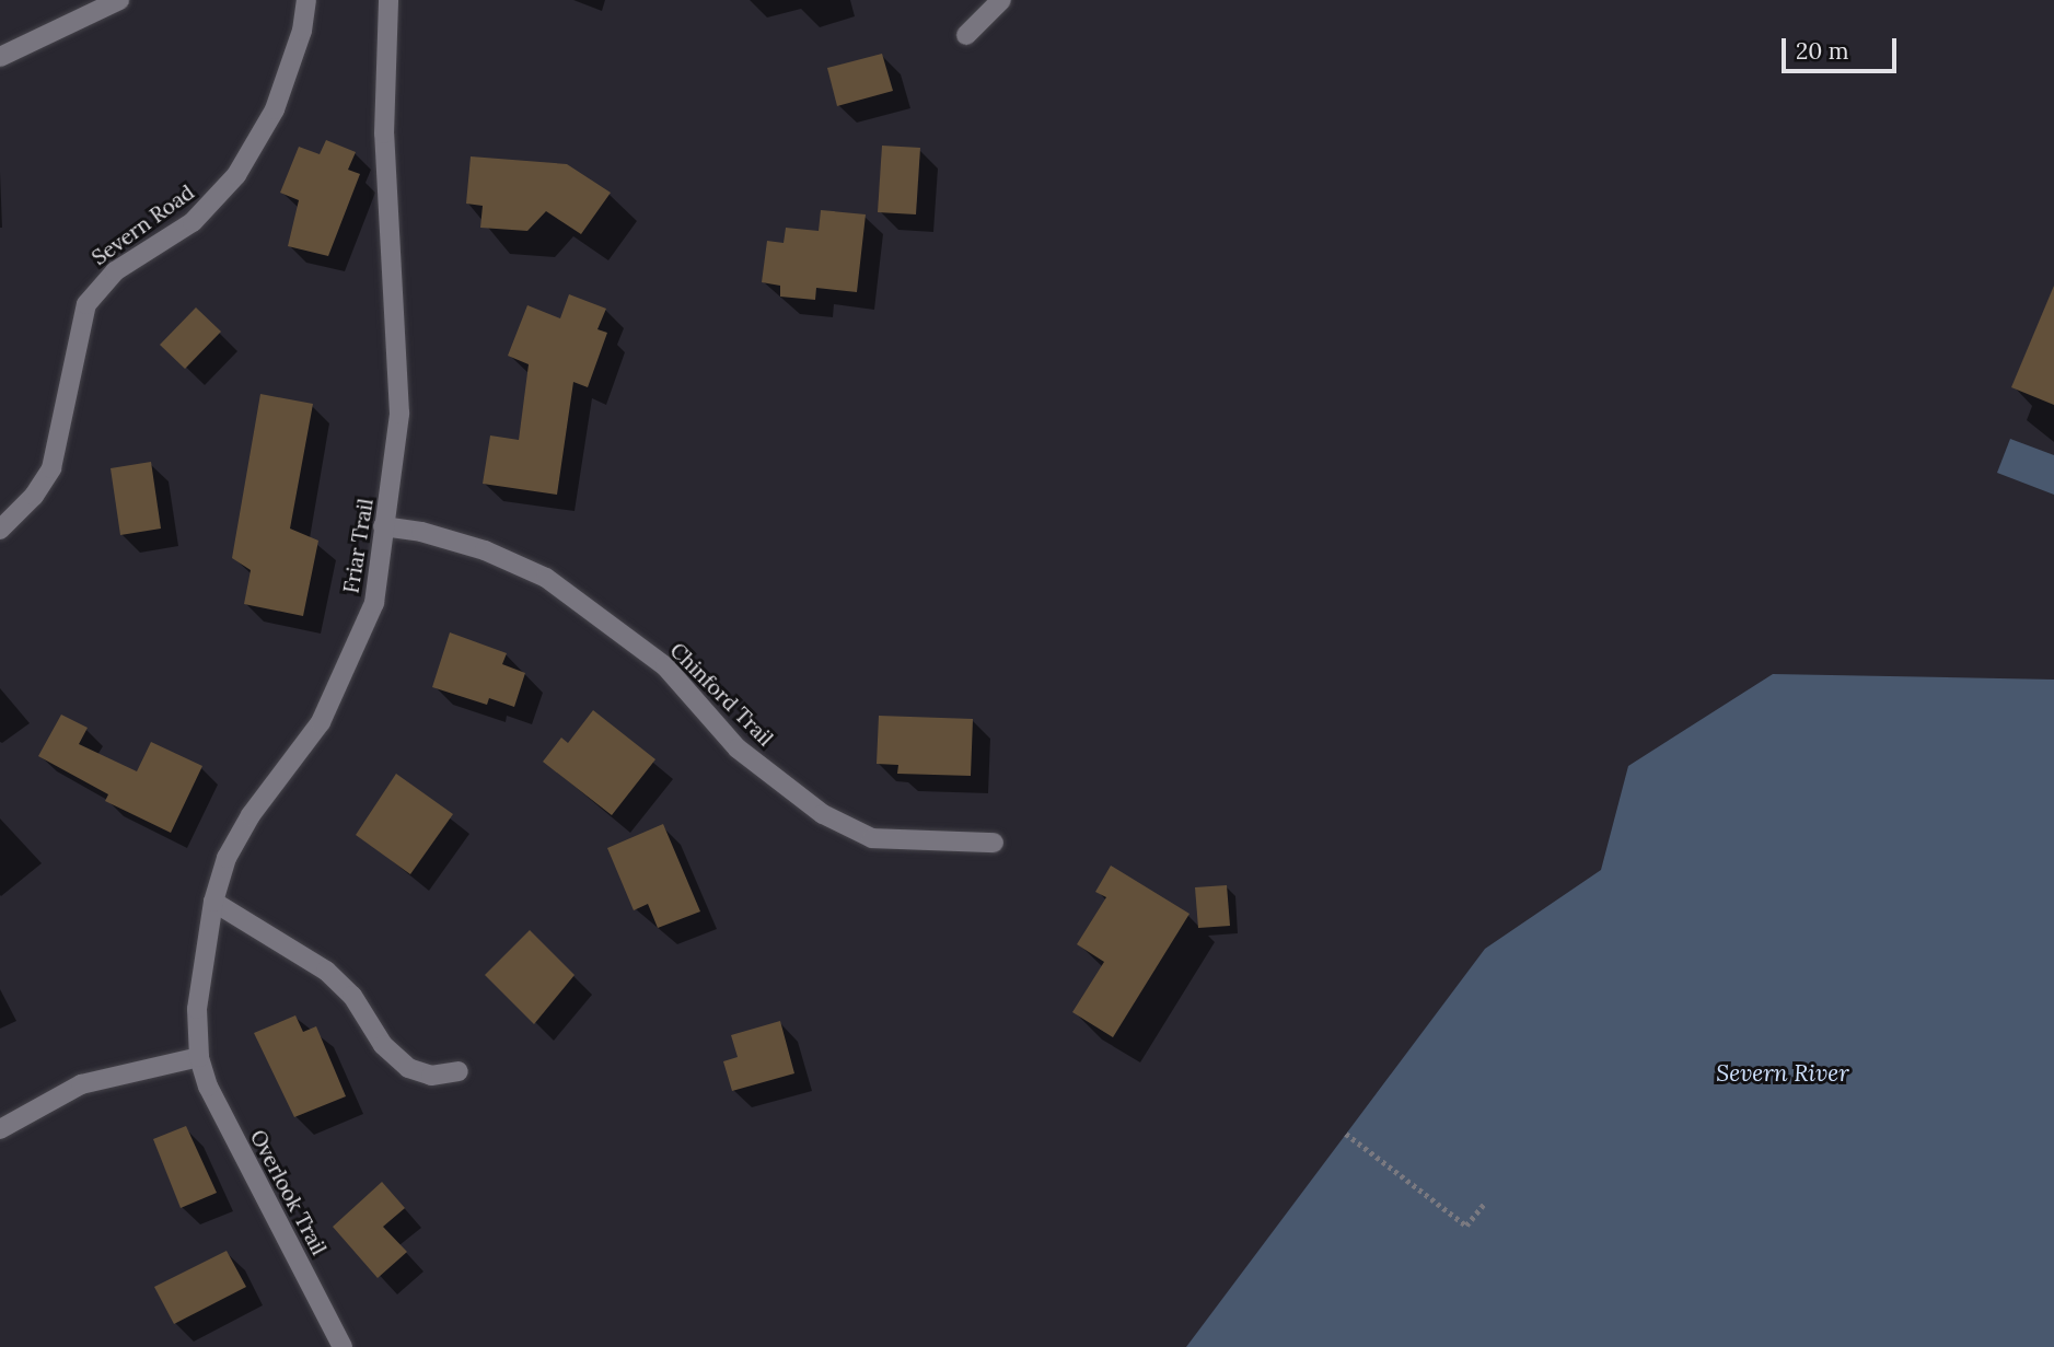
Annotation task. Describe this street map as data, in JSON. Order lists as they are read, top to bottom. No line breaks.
{"streets":{"street":["Severn Road","Friar Trail","Chinford Trail","Overlook Trail"]},"crossings":[["Friar Trail","Chinford Trail"],["Friar Trail","Overlook Trail"]],"water":["Severn River"],"scale_bar":"20 m"}
